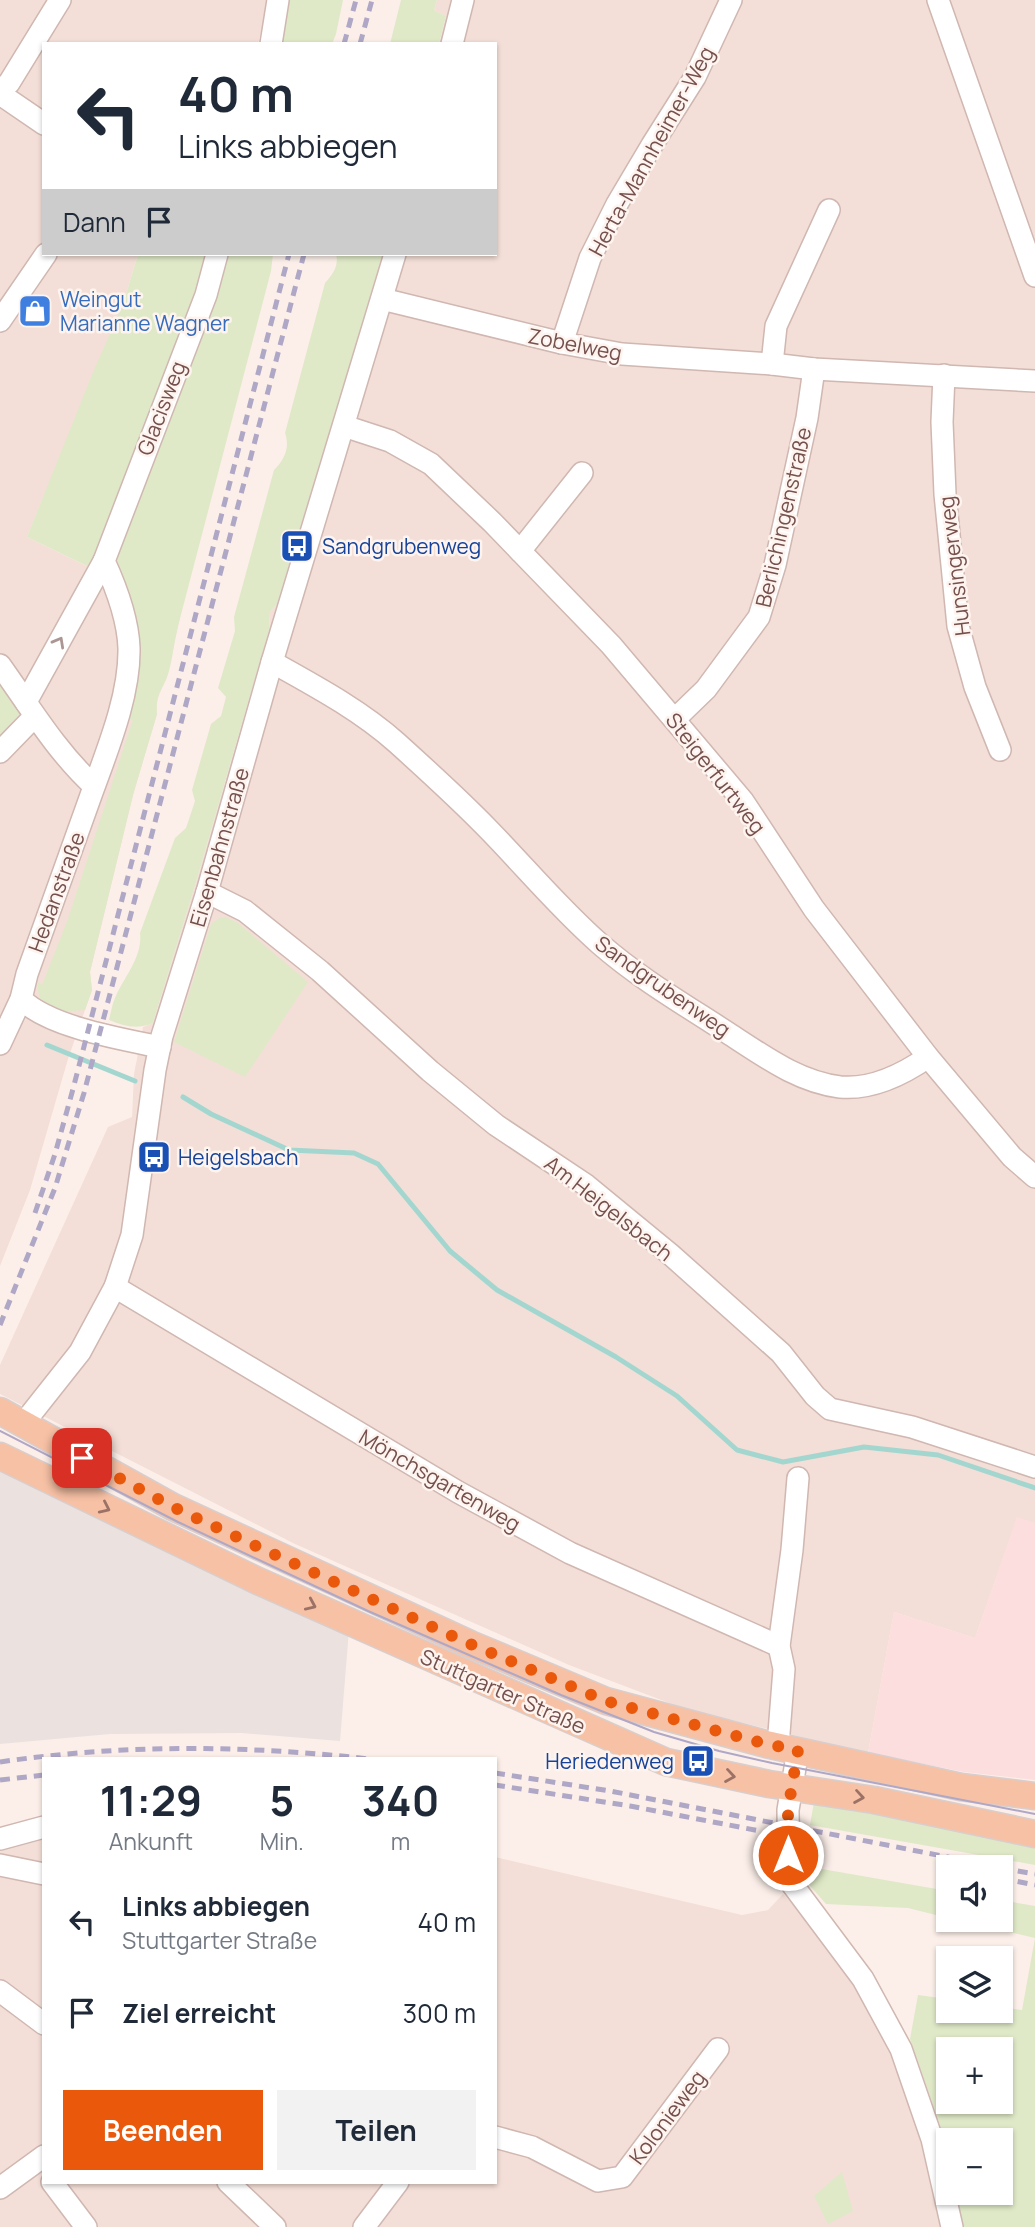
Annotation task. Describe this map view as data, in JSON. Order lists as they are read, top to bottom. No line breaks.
{"streets":{"main road":["Stuttgarter Straße"],"street":["Herta-Mannheimer-Weg","Zobelweg","Glacisweg","Berlichingenstraße","Hunsingerweg","Steigerfurtweg","Eisenbahnstraße","Hedanstraße","Sandgrubenweg","Am Heigelsbach","Mönchsgartenweg","Kolonieweg"]},"crossings":[["Herta-Mannheimer-Weg","Zobelweg"],["Zobelweg","Berlichingenstraße"],["Zobelweg","Hunsingerweg"],["Zobelweg","Eisenbahnstraße"],["Berlichingenstraße","Steigerfurtweg"],["Steigerfurtweg","Eisenbahnstraße"],["Steigerfurtweg","Sandgrubenweg"],["Eisenbahnstraße","Sandgrubenweg"],["Eisenbahnstraße","Am Heigelsbach"],["Eisenbahnstraße","Mönchsgartenweg"],["Eisenbahnstraße","Stuttgarter Straße"]],"places":{"shop":["Weingut Marianne Wagner"],"bus stop":["Sandgrubenweg","Heigelsbach","Heriedenweg"]},"page":{"turn":["40 m","Links abbiegen"],"then":"Dann","eta":["11:29","Ankunft","5","Min.","340","m"],"map_buttons":["+","−"],"list":[{"name":"Links abbiegen","note":"Stuttgarter Straße","value":"40 m"},{"name":"Ziel erreicht","value":"300 m"}],"buttons":["Beenden","Teilen"]}}
